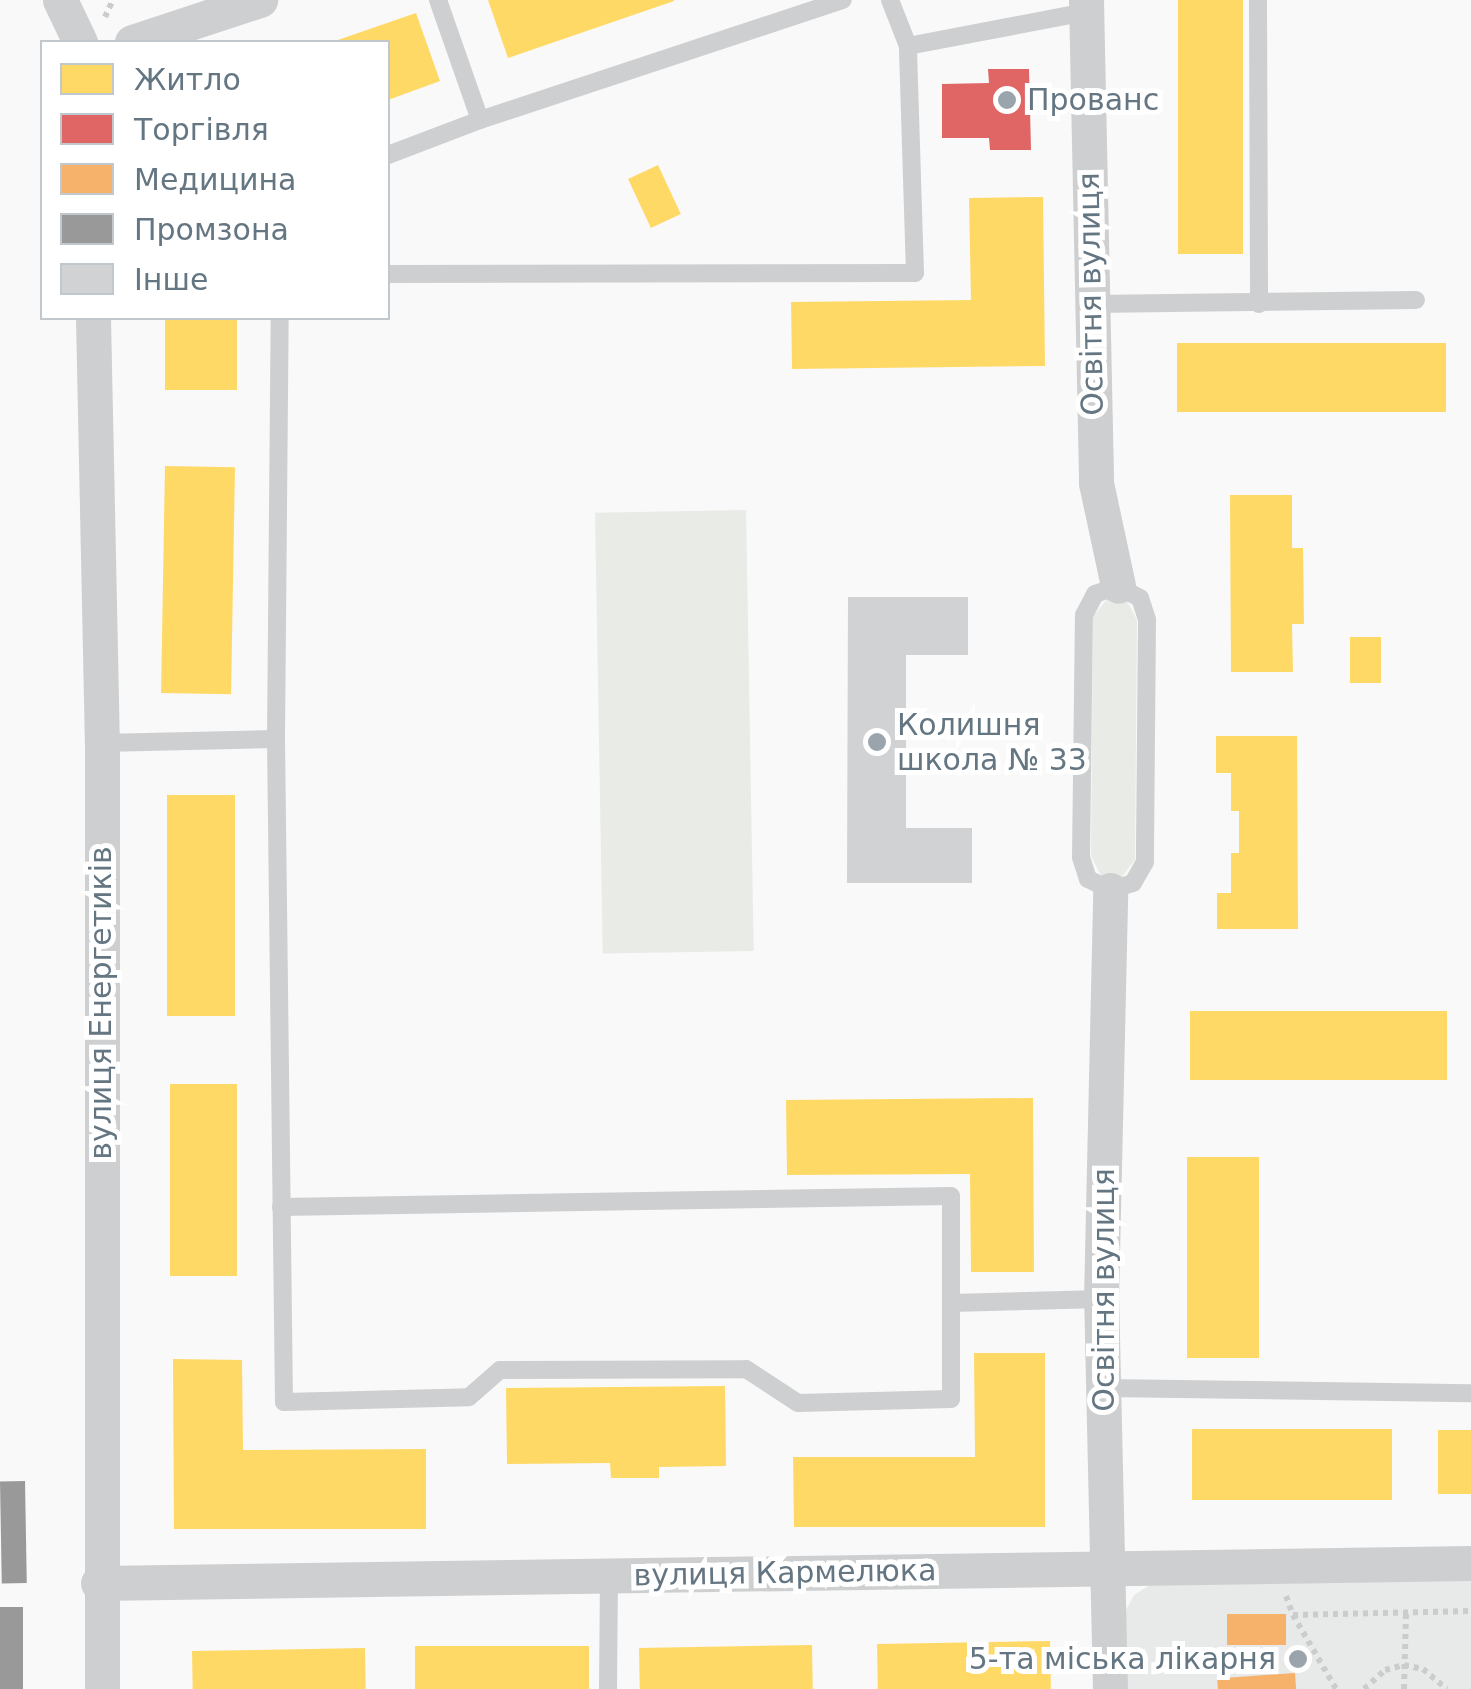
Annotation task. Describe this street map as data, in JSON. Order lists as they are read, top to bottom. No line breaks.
{"streets":{"street":["Освітня вулиця","вулиця Енергетиків","вулиця Кармелюка"]},"crossings":[["Освітня вулиця","вулиця Кармелюка"],["вулиця Енергетиків","вулиця Кармелюка"]],"places":["Прованс","Колишня школа № 33","5-та міська лікарня"],"legend":["Житло","Торгівля","Медицина","Промзона","Інше"]}
